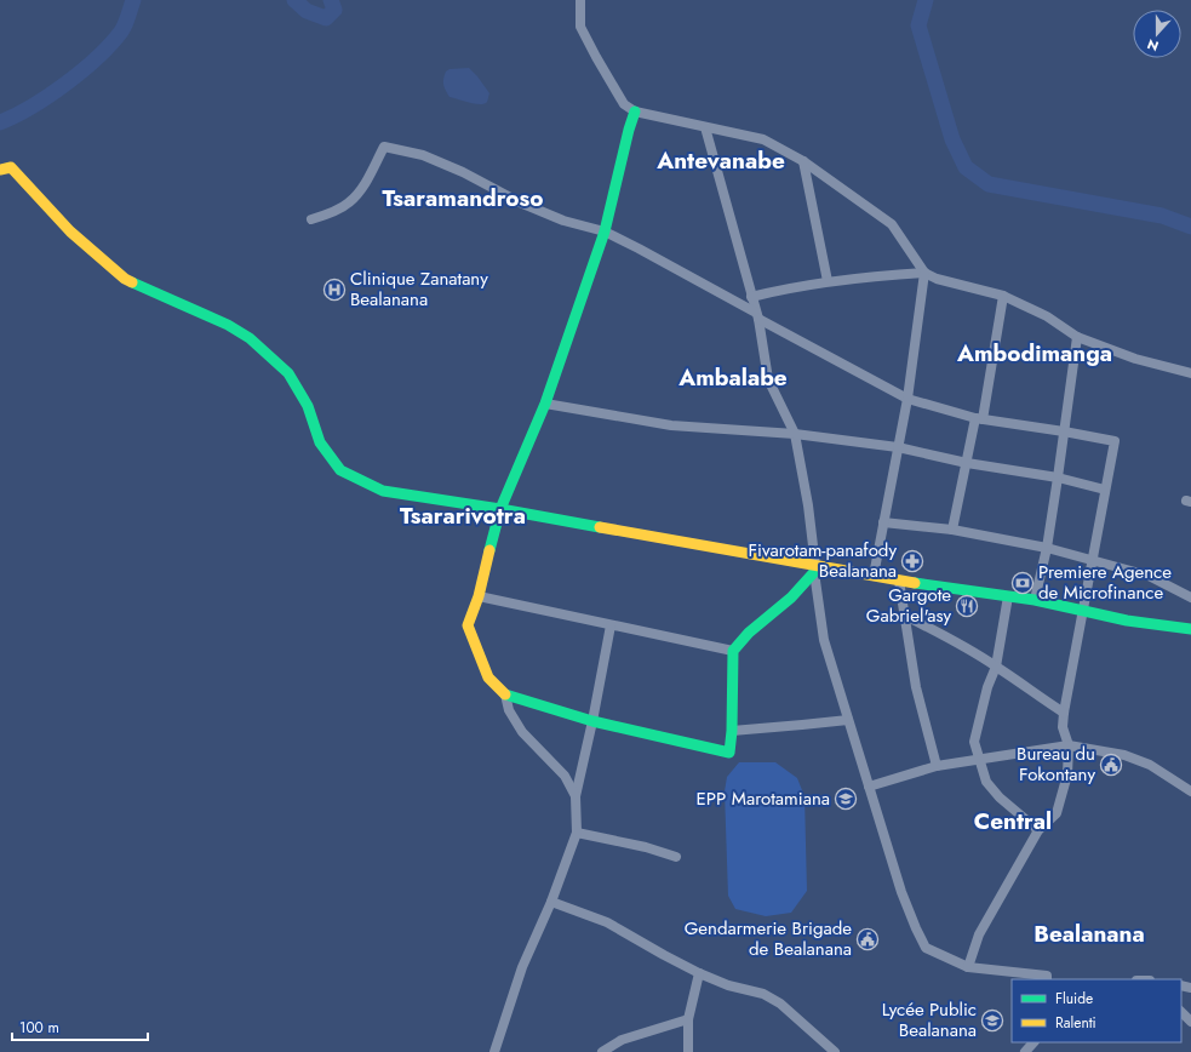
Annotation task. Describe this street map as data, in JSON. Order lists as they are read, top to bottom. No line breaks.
{"districts":["Antevanabe","Tsaramandroso","Ambodimanga","Ambalabe","Tsararivotra","Central","Bealanana"],"places":{"hospital":["Clinique Zanatany Bealanana"],"pharmacy":["Fivarotam-panafody Bealanana"],"bank":["Premiere Agence de Microfinance"],"restaurant":["Gargote Gabriel'asy"],"public building":["Bureau du Fokontany","Gendarmerie Brigade de Bealanana"],"school or university":["EPP Marotamiana","Lycée Public Bealanana"]},"legend":["Fluide","Ralenti"],"scale_bar":"100 m","north":"bottom"}
